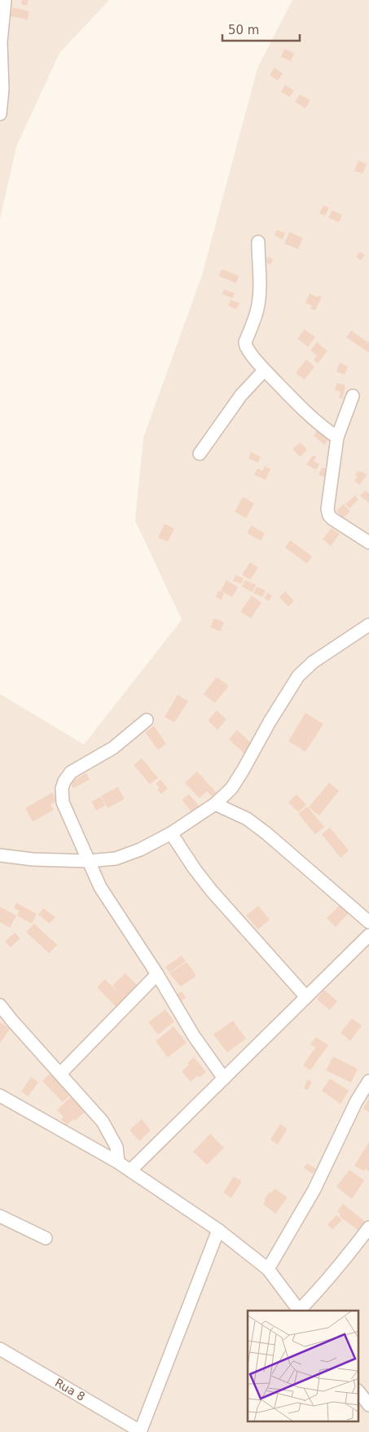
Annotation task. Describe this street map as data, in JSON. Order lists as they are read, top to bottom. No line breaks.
{"streets":{"street":["Rua 8"]},"scale_bar":"50 m"}
